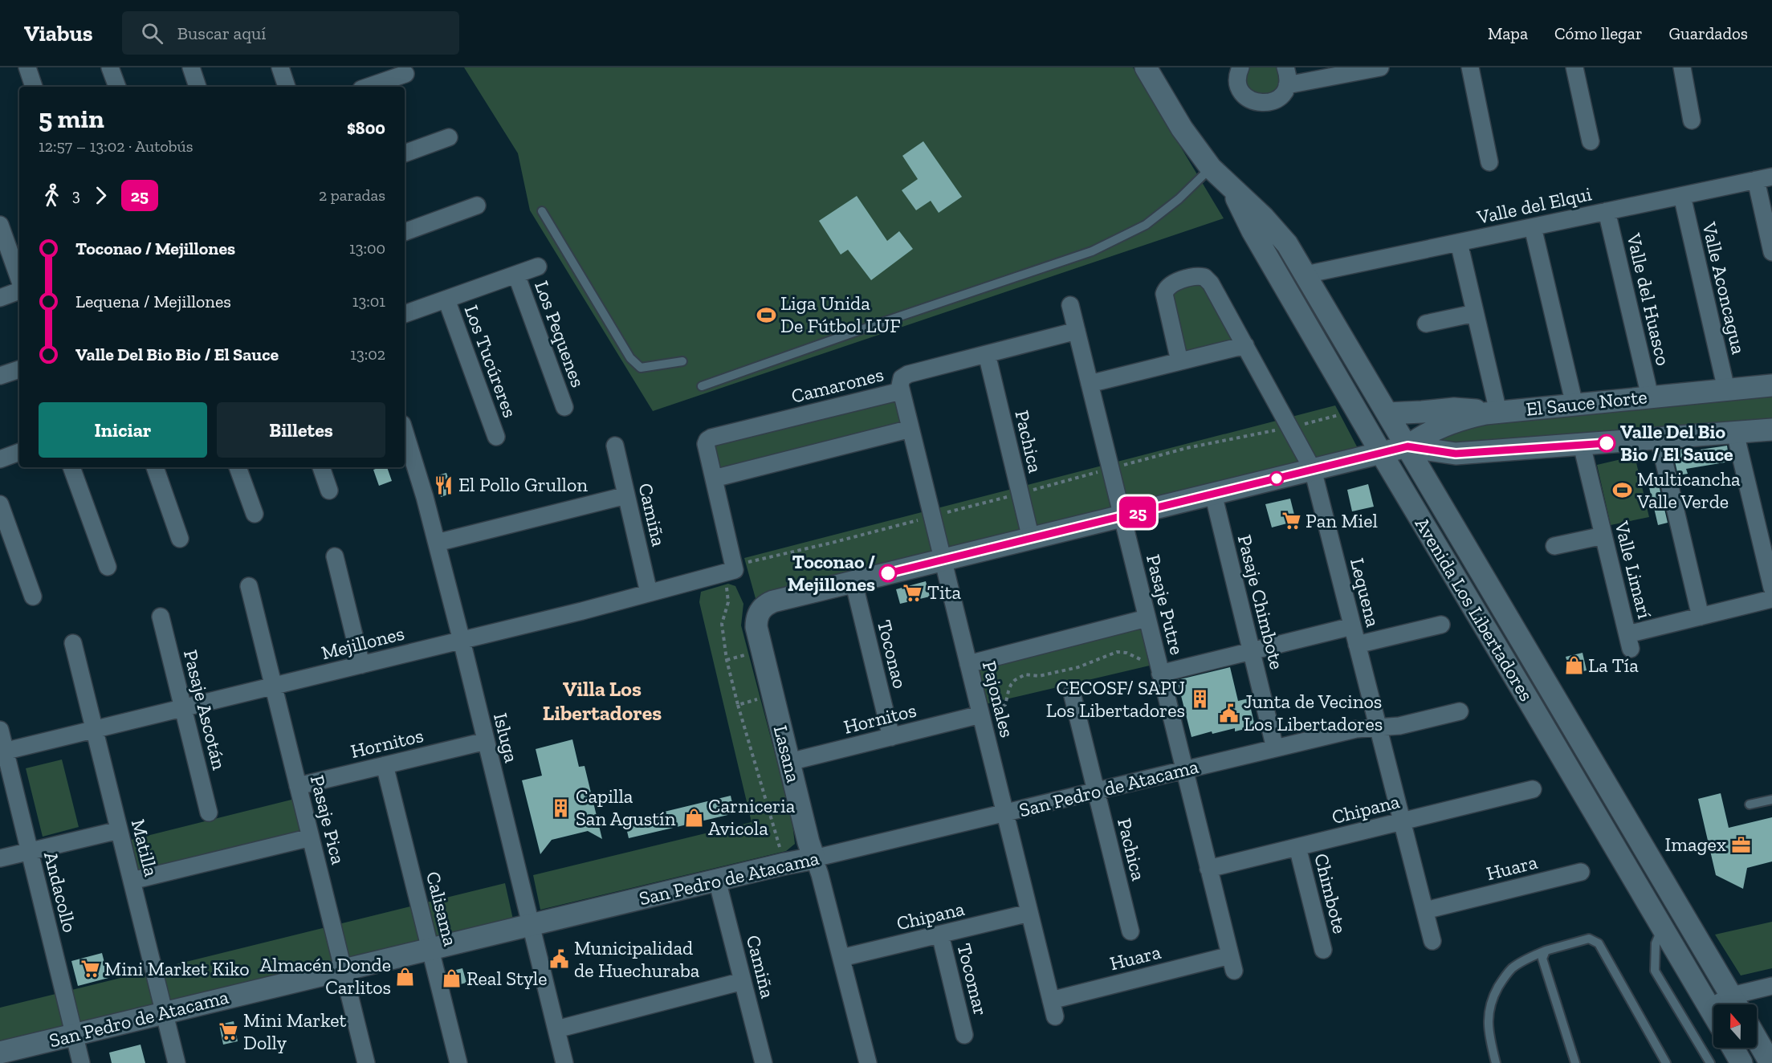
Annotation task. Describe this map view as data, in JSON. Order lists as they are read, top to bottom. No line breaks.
{"streets":{"street":["Valle del Elqui","Valle Aconcagua","Valle del Huasco","Los Pequenes","Los Tucúreres","Camarones","El Sauce Norte","Pachica","Camiña","Valle Limarí","Lequena","Pasaje Chimbote","Pasaje Putre","Avenida Los Libertadores","Mejillones","Toconao","Pajonales","Pasaje Ascotán","Hornitos","Isluga","Lasana","San Pedro de Atacama","Chipana","Pasaje Pica","Matilla","Huara","Andacollo","Chimbote","Calisama","Tocomar"]},"crossings":[["Valle del Elqui","Valle Aconcagua"],["Valle del Elqui","Valle del Huasco"],["Valle del Elqui","Avenida Los Libertadores"],["Valle Aconcagua","El Sauce Norte"],["Valle del Huasco","El Sauce Norte"],["Camarones","Pachica"],["Camarones","Pasaje Putre"],["Camarones","Pajonales"],["El Sauce Norte","Avenida Los Libertadores"],["Pachica","San Pedro de Atacama"],["Camiña","Mejillones"],["Camiña","San Pedro de Atacama"],["Lequena","San Pedro de Atacama"],["Lequena","Chipana"],["Lequena","Huara"],["Pasaje Chimbote","San Pedro de Atacama"],["Pasaje Putre","San Pedro de Atacama"],["Pasaje Putre","Chipana"],["Pasaje Putre","Huara"],["Mejillones","Pasaje Ascotán"],["Mejillones","Isluga"],["Mejillones","Pasaje Pica"],["Mejillones","Matilla"],["Mejillones","Andacollo"],["Toconao","Hornitos"],["Toconao","Lasana"],["Pajonales","Hornitos"],["Pajonales","San Pedro de Atacama"],["Pajonales","Chipana"],["Pajonales","Huara"],["Hornitos","Isluga"],["Hornitos","Lasana"],["Hornitos","Pasaje Pica"],["Hornitos","Calisama"],["Isluga","San Pedro de Atacama"],["Lasana","San Pedro de Atacama"],["Lasana","Chipana"],["San Pedro de Atacama","Pasaje Pica"],["San Pedro de Atacama","Matilla"],["San Pedro de Atacama","Andacollo"],["San Pedro de Atacama","Calisama"],["Chipana","Chimbote"],["Chipana","Tocomar"]],"districts":["Villa Los Libertadores"],"places":{"sports":["Liga Unida De Fútbol LUF","Multicancha Valle Verde"],"other":["Valle Del Bio Bio / El Sauce","Toconao / Mejillones"],"restaurant":["El Pollo Grullon"],"supermarket":["Pan Miel","Tita","Mini Market Kiko","Mini Market Dolly"],"shop":["La Tía","Carniceria Avicola","Almacén Donde Carlitos","Real Style"],"building":["CECOSF/ SAPU Los Libertadores","Capilla San Agustín"],"public building":["Junta de Vecinos Los Libertadores","Municipalidad de Huechuraba"],"office":["Imagex"]},"lines":["bus line 25"],"north":"top","page":{"header":"Viabus","search":"Buscar aquí","nav":["Mapa","Cómo llegar","Guardados"],"on_map":"25","heading":["5 min","12:57 – 13:02 · Autobús","$800"],"legs":["3","25","2 paradas"],"list":[{"name":"Toconao / Mejillones","value":"13:00"},{"name":"Lequena / Mejillones","value":"13:01"},{"name":"Valle Del Bio Bio / El Sauce","value":"13:02"}],"buttons":["Iniciar","Billetes"]}}
